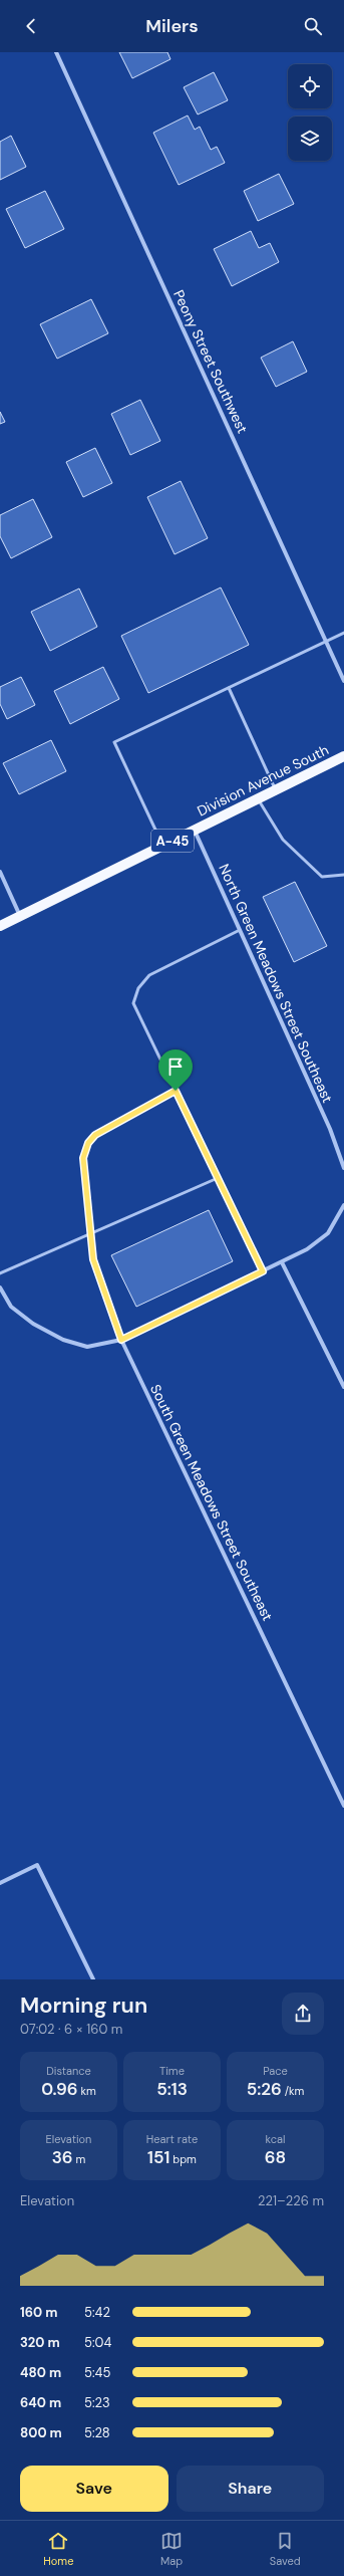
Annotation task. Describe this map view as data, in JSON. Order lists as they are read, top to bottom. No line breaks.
{"streets":{"main road":["Division Avenue South","A-45"],"street":["Peony Street Southwest","North Green Meadows Street Southeast","South Green Meadows Street Southeast"]},"crossings":[["Division Avenue South","North Green Meadows Street Southeast"]],"page":{"header":"Milers","heading":["Morning run","07:02 · 6 × 160 m"],"stats":[["Distance","0.96 km"],["Time","5:13"],["Pace","5:26 /km"],["Elevation","36 m"],["Heart rate","151 bpm"],["kcal","68"]],"chart":["Elevation","221–226 m"],"list":[{"name":"160 m","note":"5:42"},{"name":"320 m","note":"5:04"},{"name":"480 m","note":"5:45"},{"name":"640 m","note":"5:23"},{"name":"800 m","note":"5:28"}],"buttons":["Save","Share"],"tabs":["Home","Map","Saved"]}}
